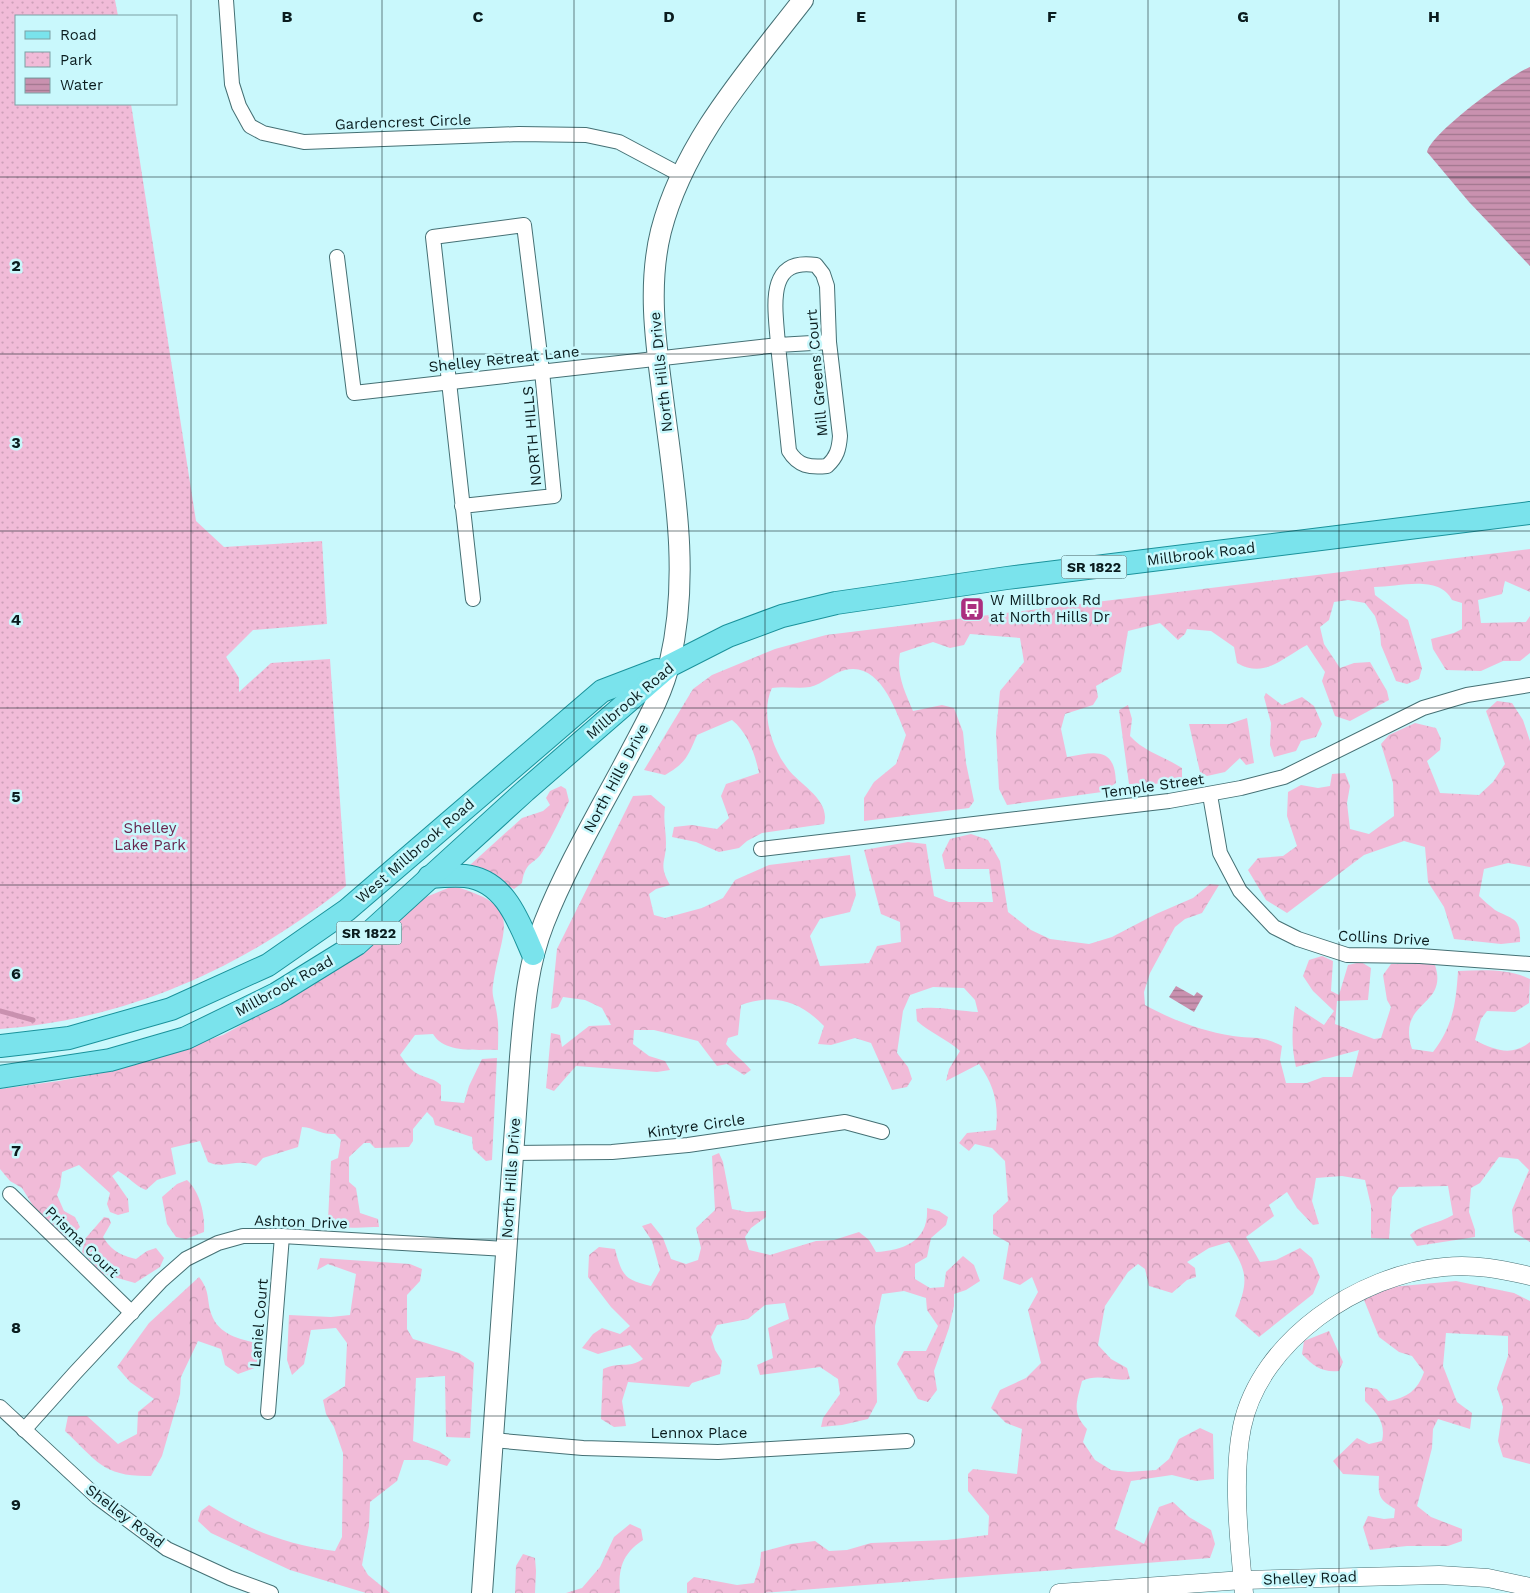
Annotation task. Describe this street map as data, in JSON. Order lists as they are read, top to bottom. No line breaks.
{"streets":{"main road":["North Hills Drive","Millbrook Road","SR 1822","West Millbrook Road"],"street":["Gardencrest Circle","Shelley Retreat Lane","Mill Greens Court","NORTH HILLS","Temple Street","Collins Drive","Kintyre Circle","Ashton Drive","Prisma Court","Laniel Court","Lennox Place","Shelley Road"]},"crossings":[["Gardencrest Circle","North Hills Drive"],["Shelley Retreat Lane","North Hills Drive"],["Shelley Retreat Lane","NORTH HILLS"],["North Hills Drive","Millbrook Road"],["North Hills Drive","West Millbrook Road"],["North Hills Drive","Kintyre Circle"],["North Hills Drive","Ashton Drive"],["North Hills Drive","Lennox Place"],["Millbrook Road","West Millbrook Road"],["Temple Street","Collins Drive"],["Ashton Drive","Prisma Court"],["Ashton Drive","Laniel Court"],["Ashton Drive","Shelley Road"]],"parks":["Shelley Lake Park"],"places":{"bus stop":["W Millbrook Rd at North Hills Dr"]},"legend":["Road","Park","Water"],"grid":{"columns":["B","C","D","E","F","G","H"],"rows":["2","3","4","5","6","7","8","9"]}}
